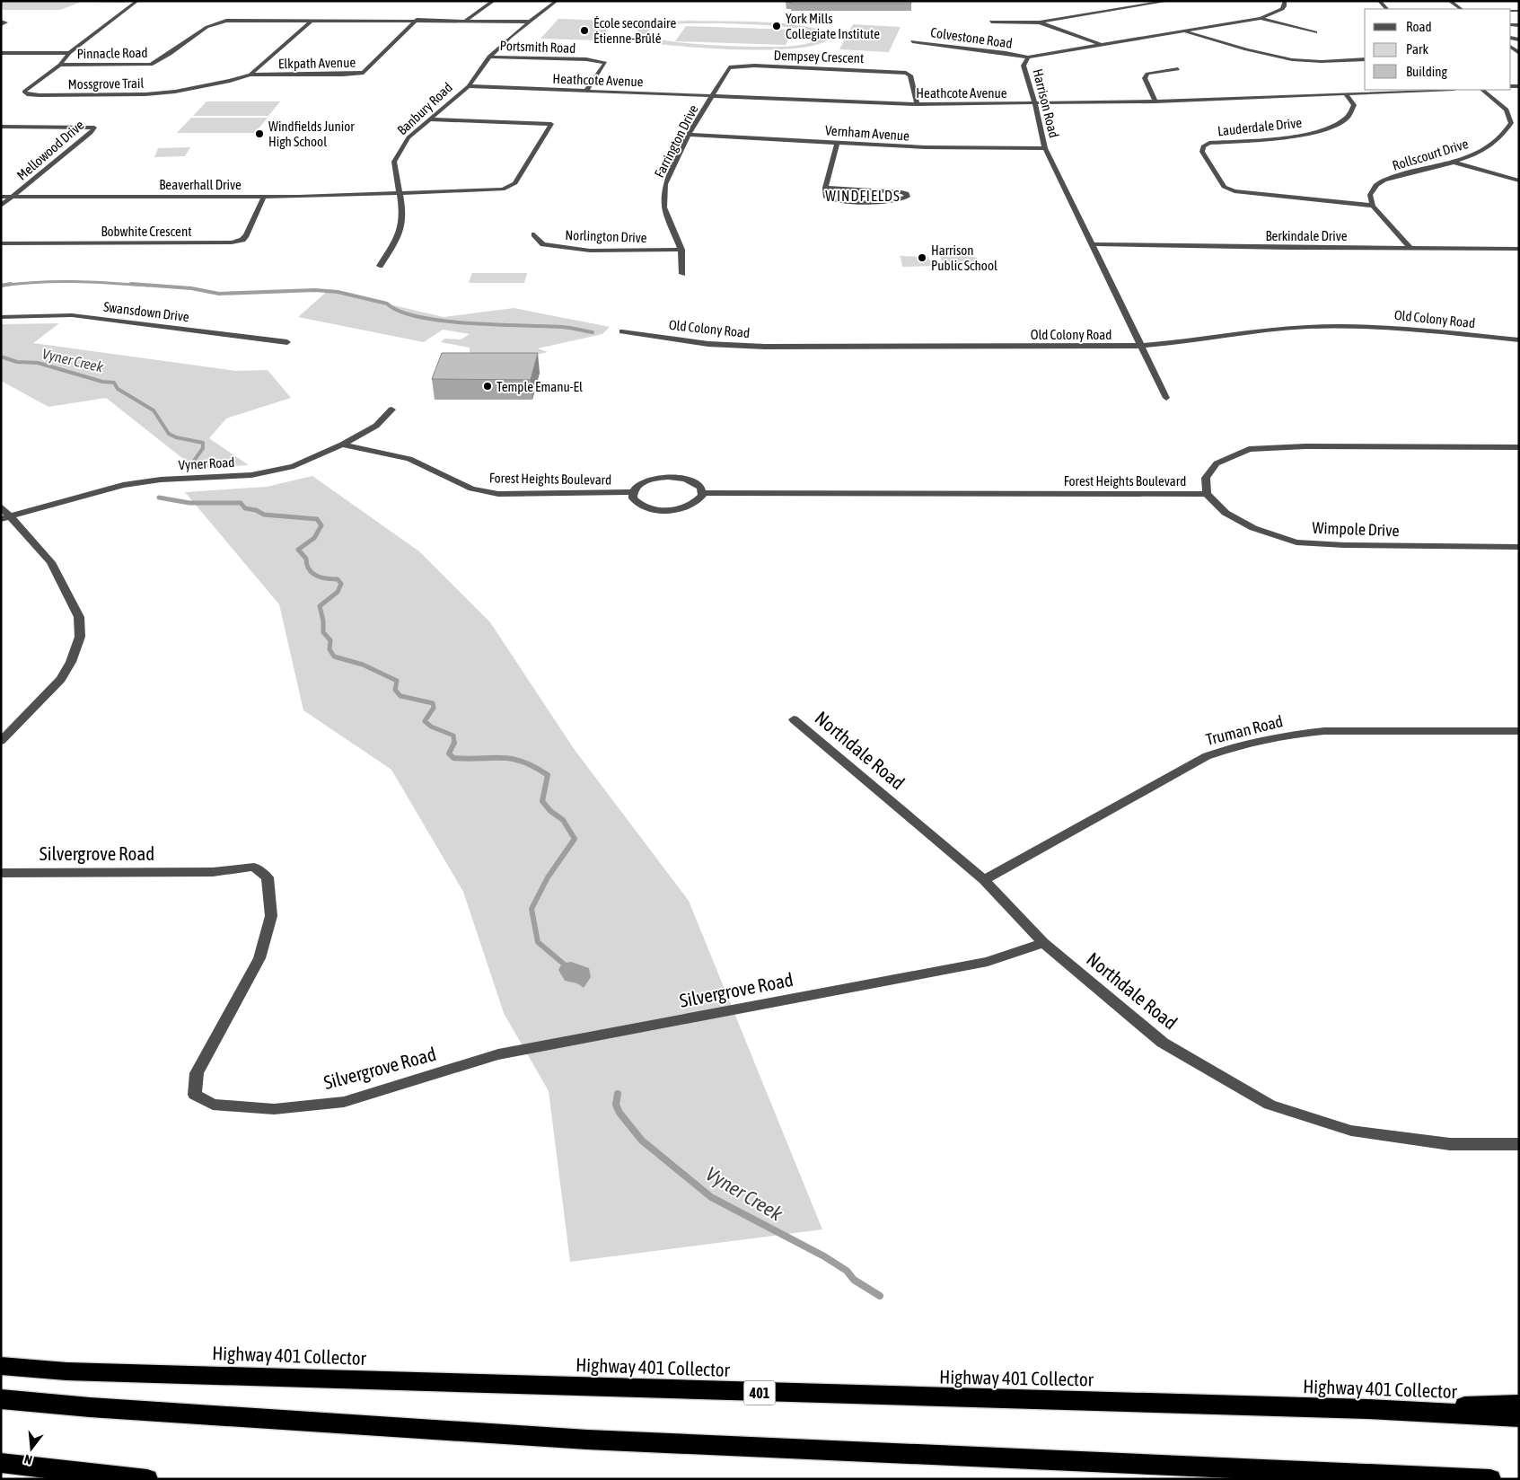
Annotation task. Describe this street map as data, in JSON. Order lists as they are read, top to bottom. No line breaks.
{"streets":{"highway":["Highway 401 Collector","401"],"street":["Colvestone Road","Portsmith Road","Pinnacle Road","Dempsey Crescent","Elkpath Avenue","Heathcote Avenue","Mossgrove Trail","Harrison Road","Banbury Road","Lauderdale Drive","Vernham Avenue","Farrington Drive","Mellowood Drive","Rollscourt Drive","Beaverhall Drive","Bobwhite Crescent","Berkindale Drive","Norlington Drive","Swansdown Drive","Old Colony Road","Vyner Road","Forest Heights Boulevard","Wimpole Drive","Truman Road","Northdale Road","Silvergrove Road"]},"crossings":[["Colvestone Road","Harrison Road"],["Portsmith Road","Heathcote Avenue"],["Portsmith Road","Banbury Road"],["Pinnacle Road","Elkpath Avenue"],["Pinnacle Road","Mossgrove Trail"],["Pinnacle Road","Banbury Road"],["Dempsey Crescent","Heathcote Avenue"],["Dempsey Crescent","Farrington Drive"],["Elkpath Avenue","Mossgrove Trail"],["Heathcote Avenue","Harrison Road"],["Heathcote Avenue","Banbury Road"],["Heathcote Avenue","Lauderdale Drive"],["Heathcote Avenue","Farrington Drive"],["Harrison Road","Vernham Avenue"],["Harrison Road","Berkindale Drive"],["Harrison Road","Old Colony Road"],["Banbury Road","Beaverhall Drive"],["Lauderdale Drive","Rollscourt Drive"],["Vernham Avenue","Farrington Drive"],["Farrington Drive","Norlington Drive"],["Mellowood Drive","Beaverhall Drive"],["Beaverhall Drive","Bobwhite Crescent"],["Vyner Road","Forest Heights Boulevard"],["Forest Heights Boulevard","Wimpole Drive"],["Truman Road","Northdale Road"],["Northdale Road","Silvergrove Road"]],"districts":["WINDFIELDS"],"water":["Vyner Creek"],"places":["York Mills Collegiate Institute","École secondaire Étienne-Brûlé","Windfields Junior High School","Harrison Public School","Temple Emanu-El"],"legend":["Road","Park","Building"],"north":"bottom"}
